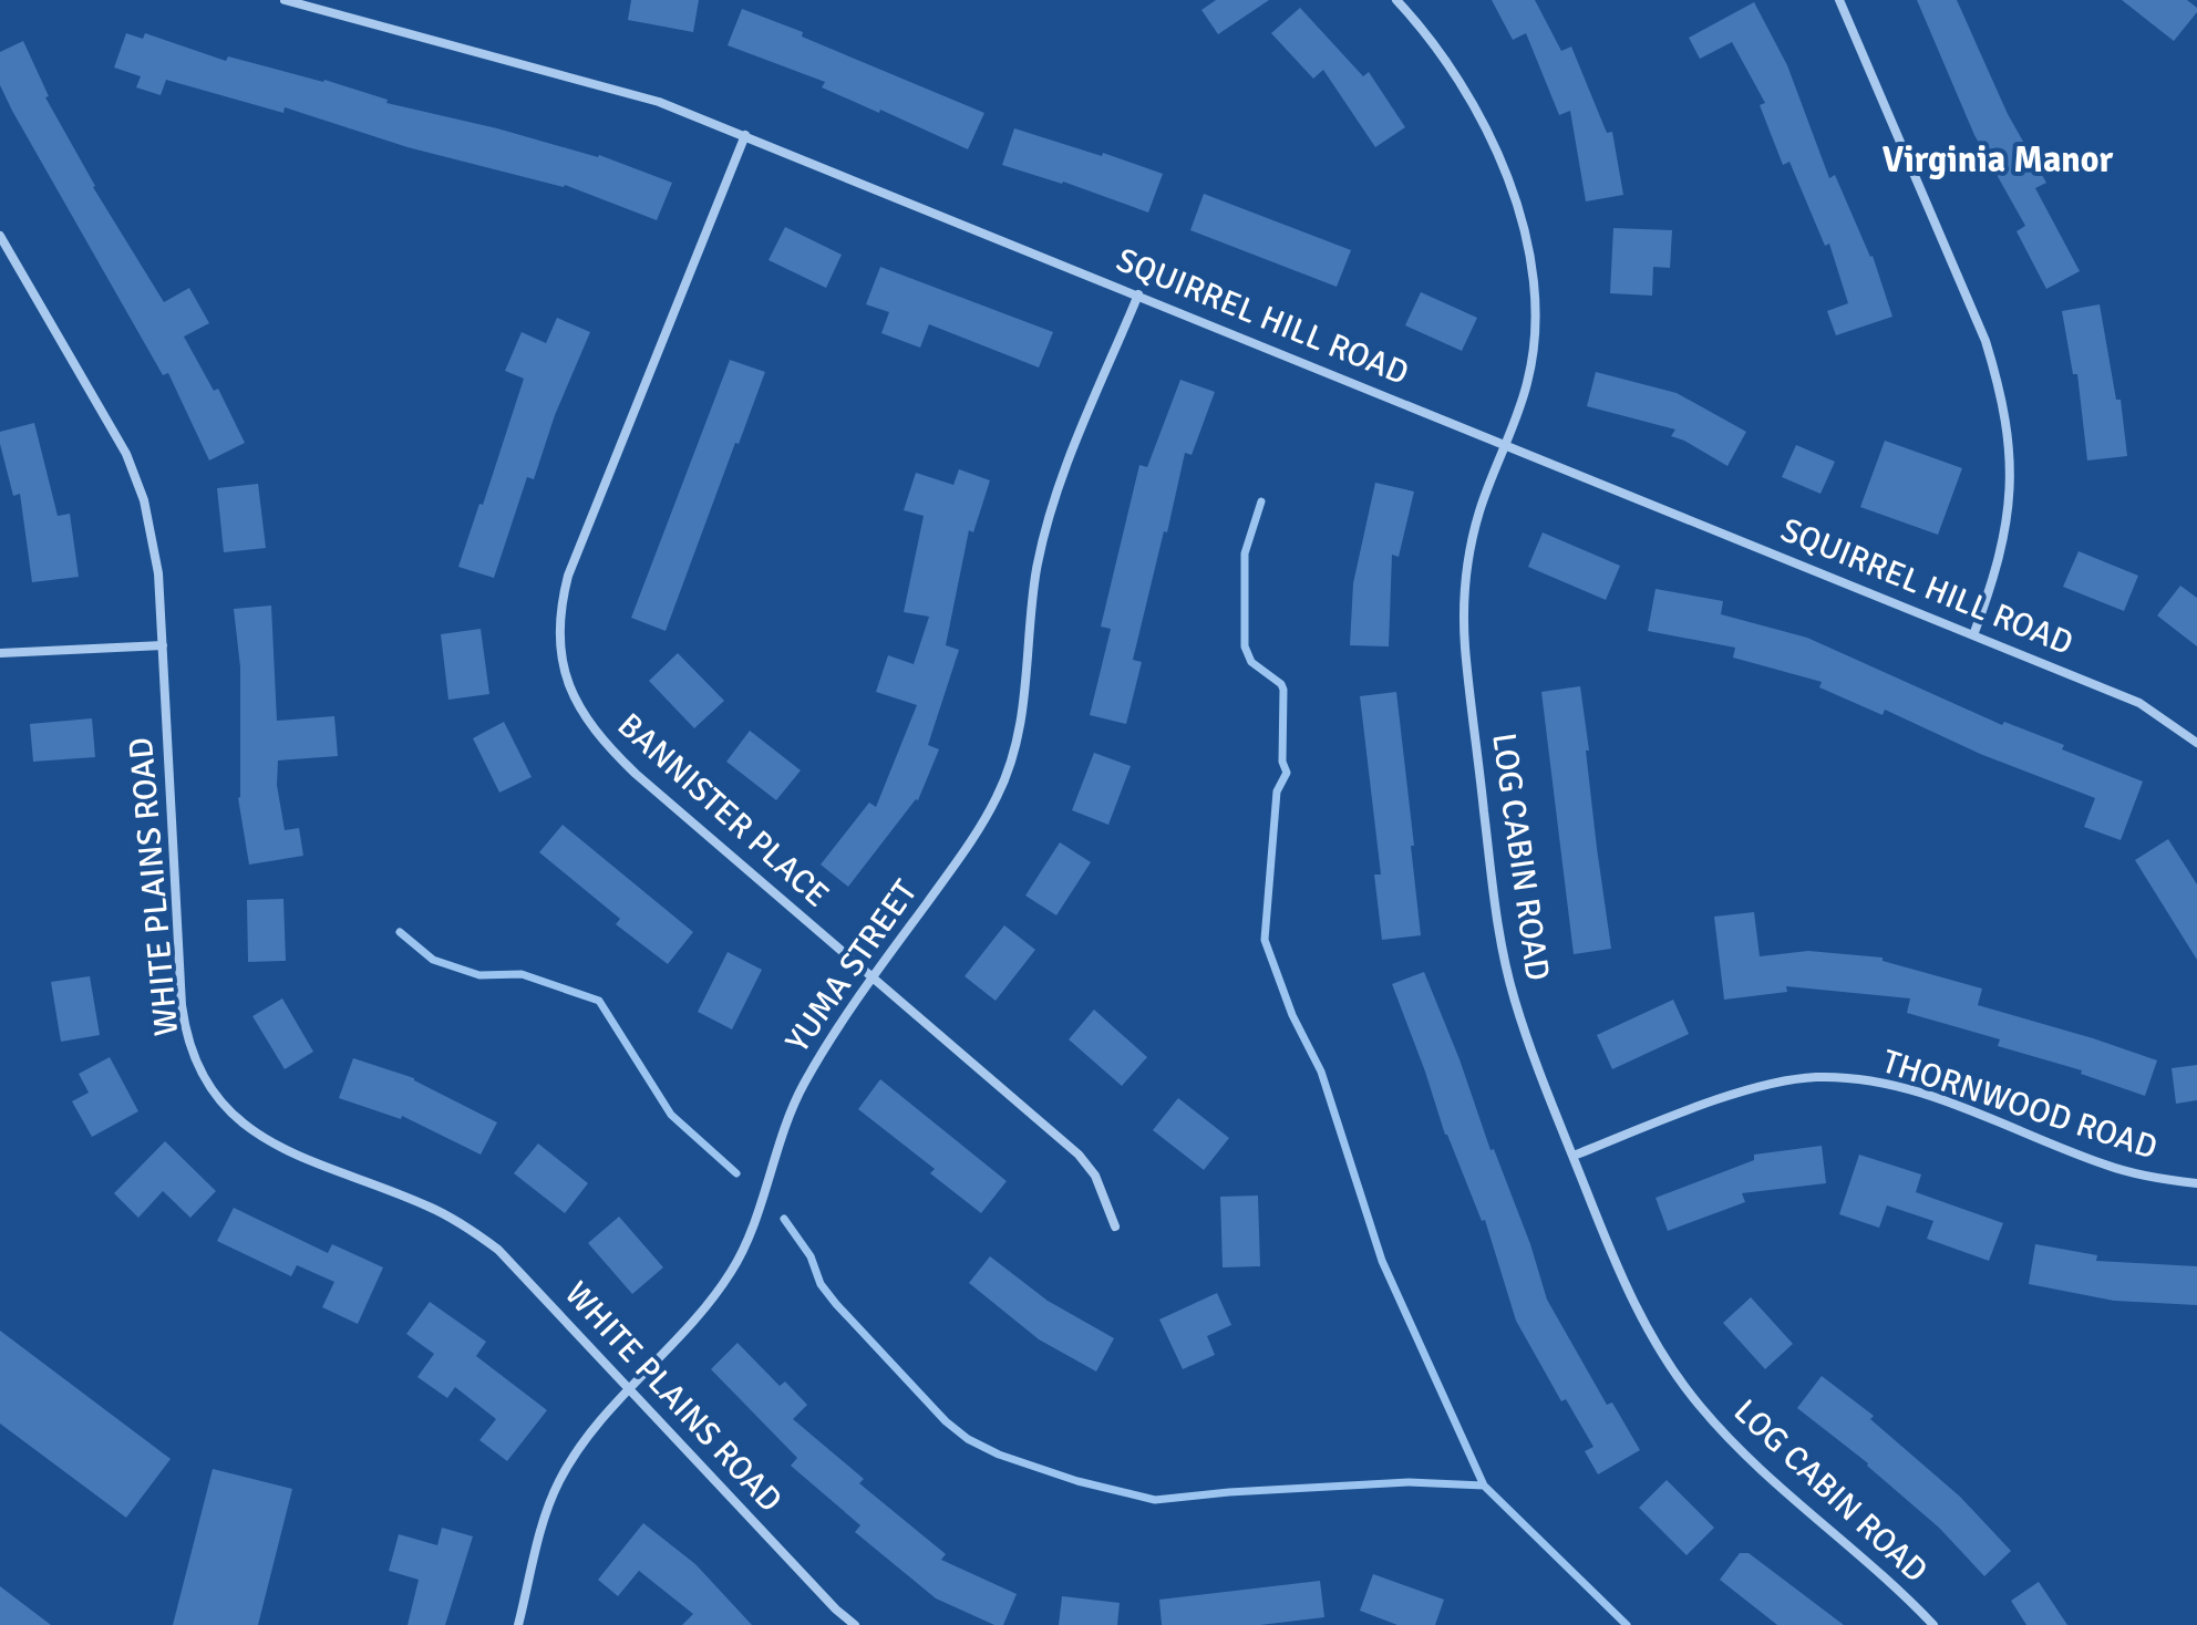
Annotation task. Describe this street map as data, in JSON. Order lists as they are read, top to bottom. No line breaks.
{"streets":{"street":["SQUIRREL HILL ROAD","BANNISTER PLACE","LOG CABIN ROAD","WHITE PLAINS ROAD","YUMA STREET","THORNWOOD ROAD"]},"crossings":[["SQUIRREL HILL ROAD","BANNISTER PLACE"],["SQUIRREL HILL ROAD","LOG CABIN ROAD"],["SQUIRREL HILL ROAD","YUMA STREET"],["BANNISTER PLACE","YUMA STREET"],["LOG CABIN ROAD","THORNWOOD ROAD"],["WHITE PLAINS ROAD","YUMA STREET"]],"districts":["Virginia Manor"]}
